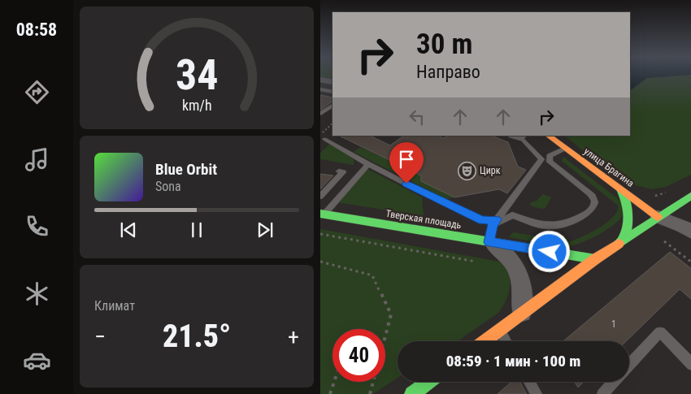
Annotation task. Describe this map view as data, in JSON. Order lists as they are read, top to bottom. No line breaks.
{"streets":{"street":["улица Брагина","Тверская площадь"]},"places":{"theatre":["Цирк"]},"house_numbers":["1"],"page":{"tabs":"08:58","turn":["30 m","Направо"],"song":["Blue Orbit","Sona"],"tile":"Климат","heat":["−","21.5°","+"],"limit":"40","trip":"08:59 · 1 мин · 100 m","gauge":["34","km/h"]}}
